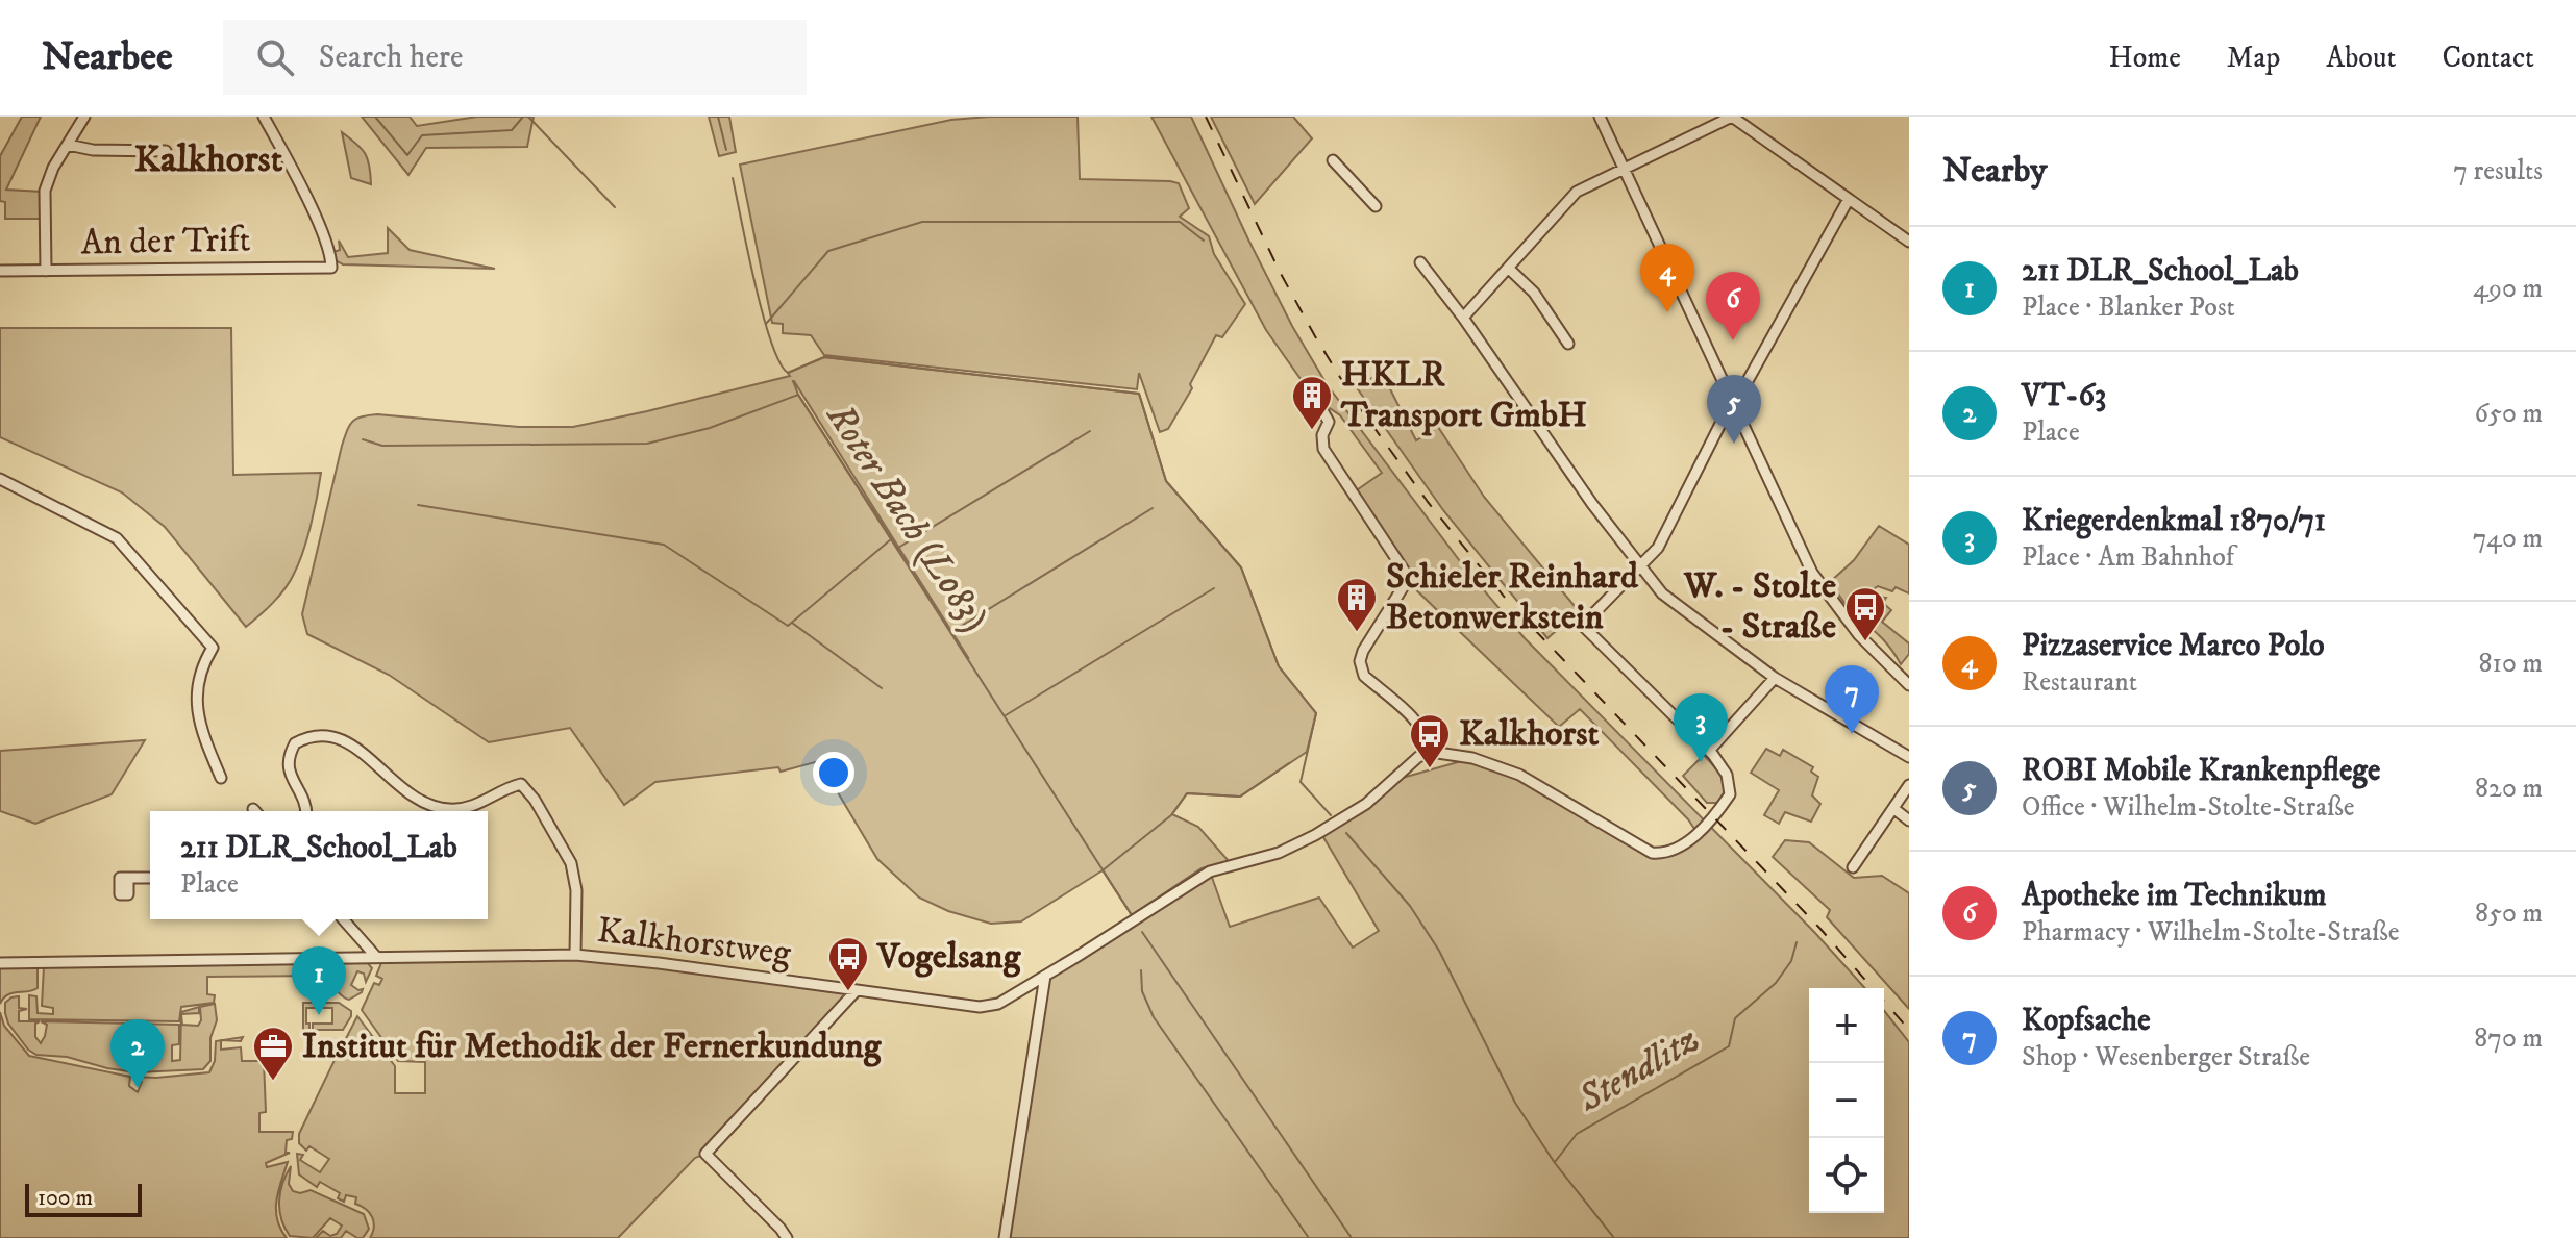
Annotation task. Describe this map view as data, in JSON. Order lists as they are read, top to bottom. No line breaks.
{"streets":{"street":["An der Trift","Kalkhorstweg"]},"districts":["Kalkhorst"],"water":["Roter Bach (L083)","Stendlitz"],"places":{"building":["HKLR Transport GmbH","Schieler Reinhard Betonwerkstein"],"bus stop":["W. - Stolte - Straße","Kalkhorst","Vogelsang"],"office":["Institut für Methodik der Fernerkundung"]},"scale_bar":"100 m","page":{"header":"Nearbee","search":"Search here","nav":["Home","Map","About","Contact"],"heading":["Nearby","7 results"],"list":[{"mark":"1","name":"211 DLR_School_Lab","note":"Place · Blanker Post","value":"490 m"},{"mark":"2","name":"VT-63","note":"Place","value":"650 m"},{"mark":"3","name":"Kriegerdenkmal 1870/71","note":"Place · Am Bahnhof","value":"740 m"},{"mark":"4","name":"Pizzaservice Marco Polo","note":"Restaurant","value":"810 m"},{"mark":"5","name":"ROBI Mobile Krankenpflege","note":"Office · Wilhelm-Stolte-Straße","value":"820 m"},{"mark":"6","name":"Apotheke im Technikum","note":"Pharmacy · Wilhelm-Stolte-Straße","value":"850 m"},{"mark":"7","name":"Kopfsache","note":"Shop · Wesenberger Straße","value":"870 m"}],"pins":["4","6","5","7","3","1","2"],"popup":["211 DLR_School_Lab","Place"],"map_buttons":["+","−"],"scale":"100 m"}}
